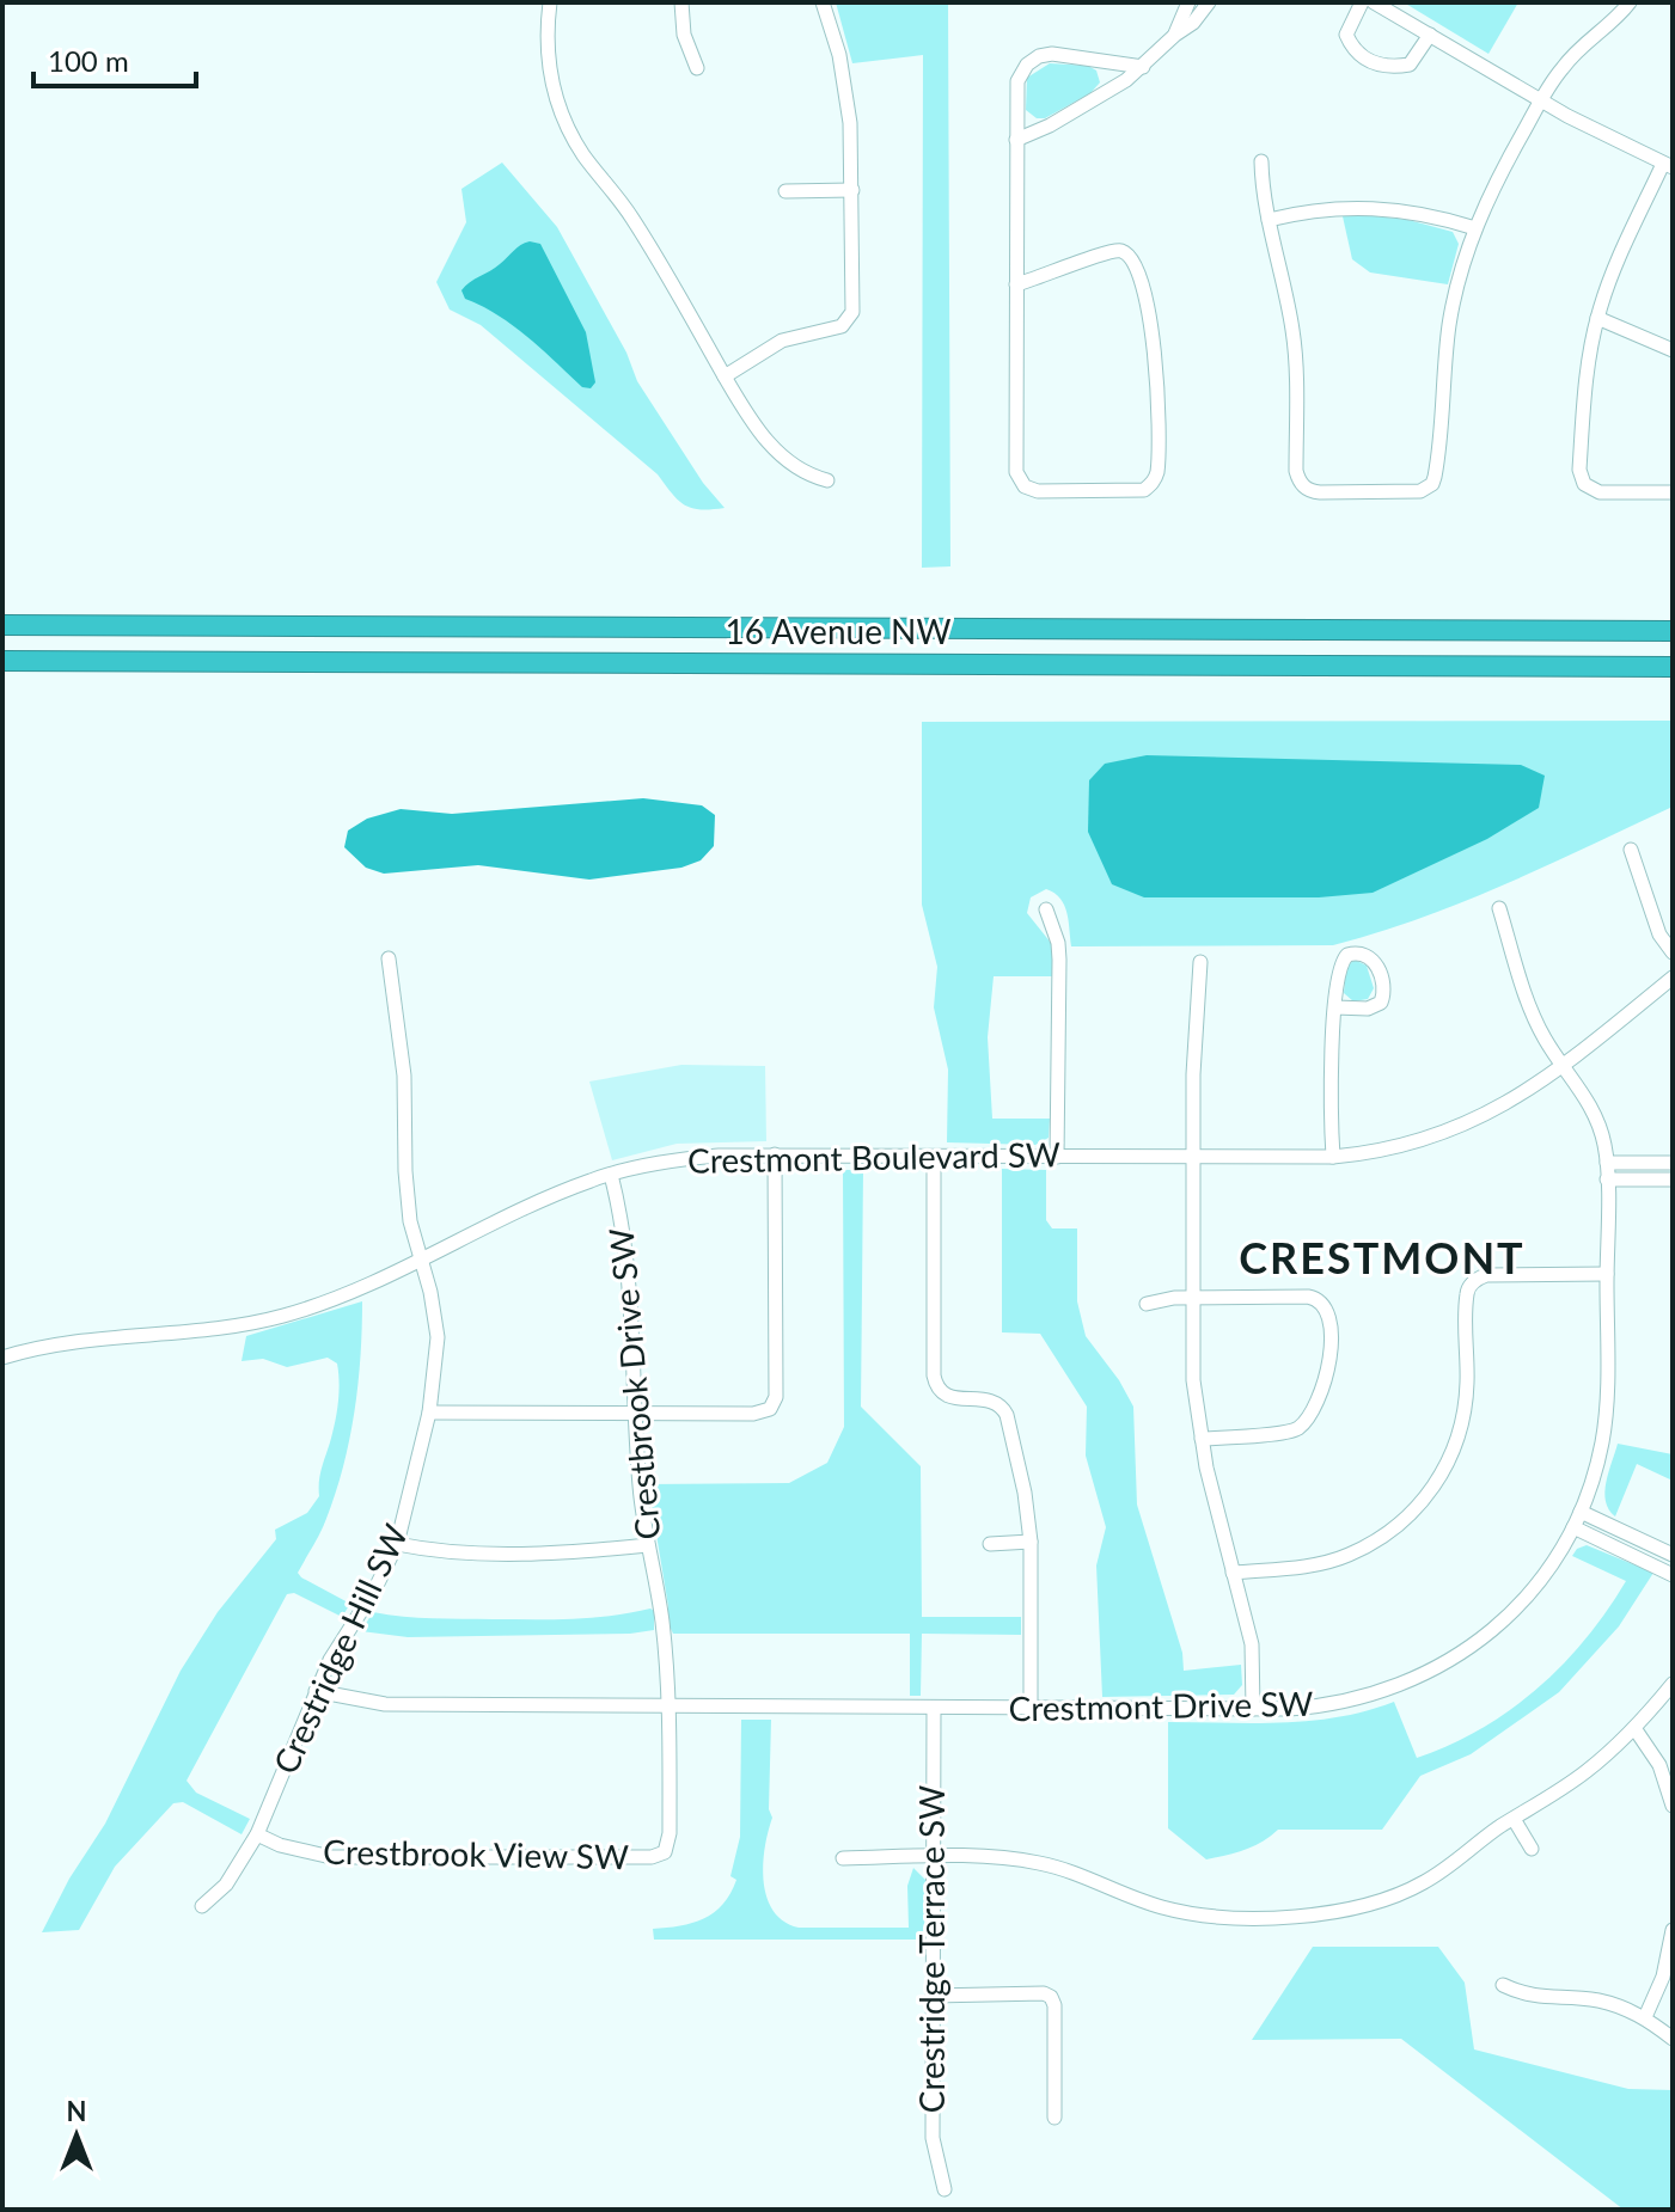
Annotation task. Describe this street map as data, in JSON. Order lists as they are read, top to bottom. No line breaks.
{"streets":{"highway":["16 Avenue NW"],"street":["Crestmont Boulevard SW","Crestbrook Drive SW","Crestridge Hill SW","Crestmont Drive SW","Crestbrook View SW","Crestridge Terrace SW"]},"crossings":[["Crestmont Boulevard SW","Crestbrook Drive SW"],["Crestmont Boulevard SW","Crestridge Hill SW"],["Crestmont Boulevard SW","Crestmont Drive SW"],["Crestbrook Drive SW","Crestmont Drive SW"],["Crestbrook Drive SW","Crestbrook View SW"],["Crestridge Hill SW","Crestmont Drive SW"],["Crestridge Hill SW","Crestbrook View SW"],["Crestmont Drive SW","Crestbrook View SW"],["Crestmont Drive SW","Crestridge Terrace SW"]],"districts":["CRESTMONT"],"scale_bar":"100 m","north":"top"}
